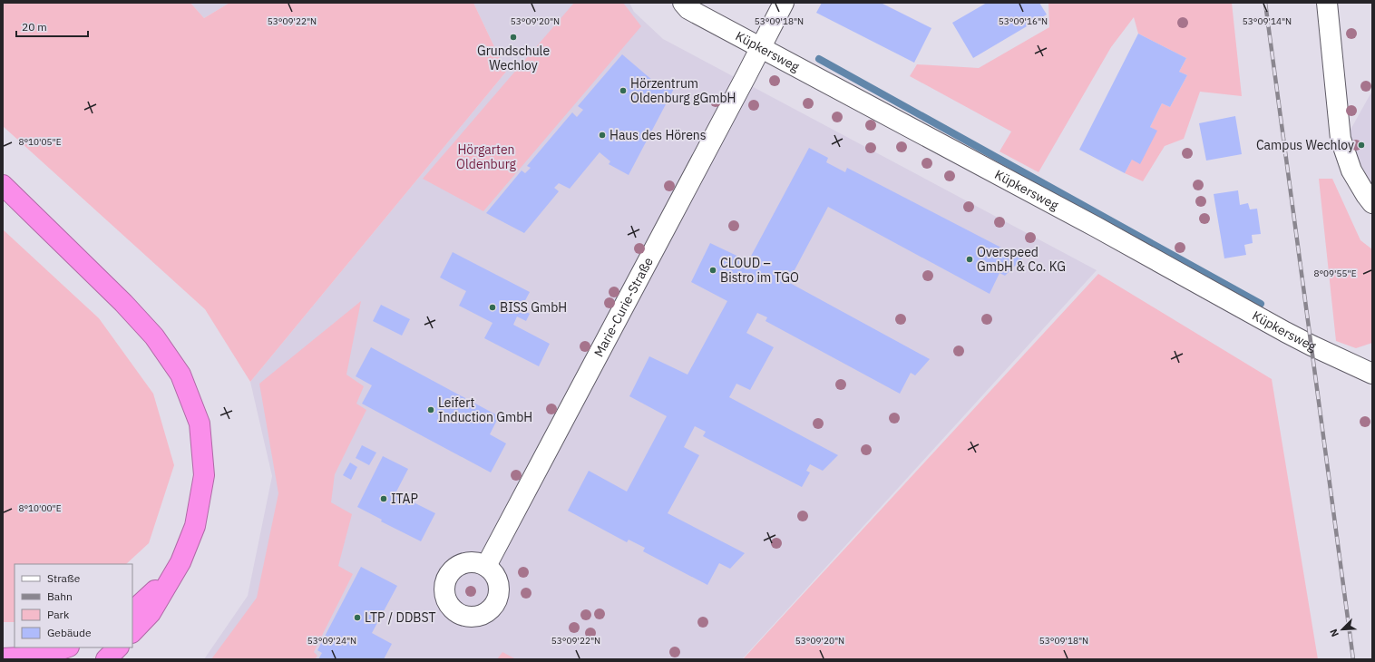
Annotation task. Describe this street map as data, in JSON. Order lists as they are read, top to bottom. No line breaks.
{"streets":{"street":["Küpkersweg","Marie-Curie-Straße"]},"crossings":[["Küpkersweg","Marie-Curie-Straße"]],"parks":["Hörgarten Oldenburg"],"places":["Grundschule Wechloy","Hörzentrum Oldenburg gGmbH","Haus des Hörens","Campus Wechloy","Overspeed GmbH & Co. KG","CLOUD – Bistro im TGO","BISS GmbH","Leifert Induction GmbH","ITAP","LTP / DDBST"],"legend":["Straße","Bahn","Park","Gebäude"],"scale_bar":"20 m","north":"bottom left","coordinates":["53°09'16\"N","53°09'22\"N","53°09'20\"N","53°09'18\"N","53°09'14\"N","8°10'05\"E","8°09'55\"E","8°10'00\"E","53°09'24\"N"]}
